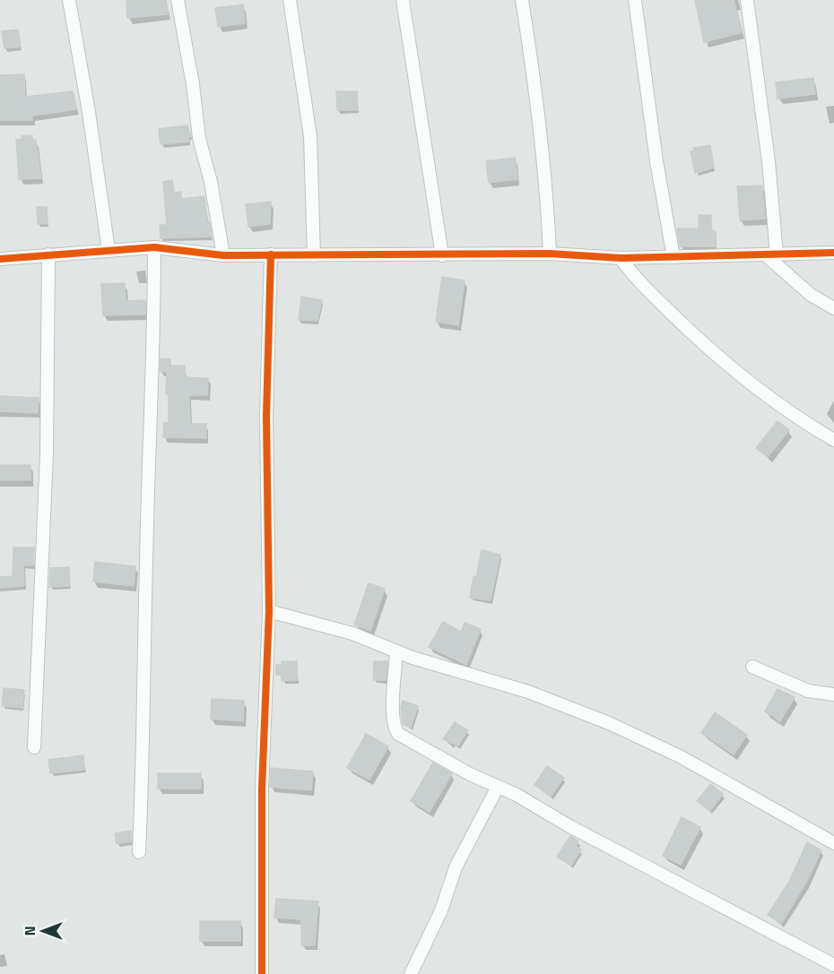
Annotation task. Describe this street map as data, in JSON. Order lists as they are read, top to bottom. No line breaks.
{"north":"left"}
